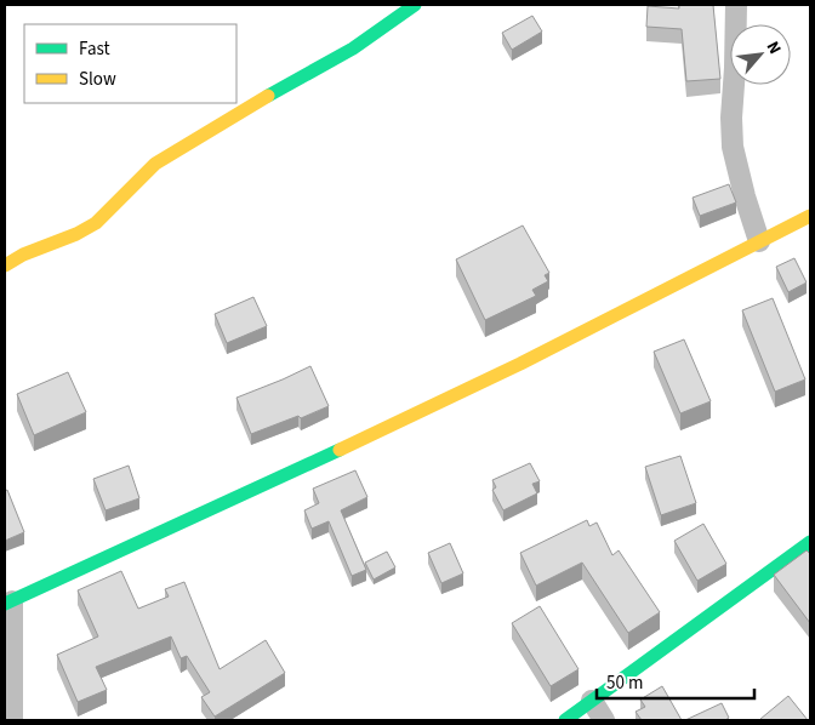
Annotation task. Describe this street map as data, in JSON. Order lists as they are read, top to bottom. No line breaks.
{"legend":["Fast","Slow"],"scale_bar":"50 m","north":"top right"}
